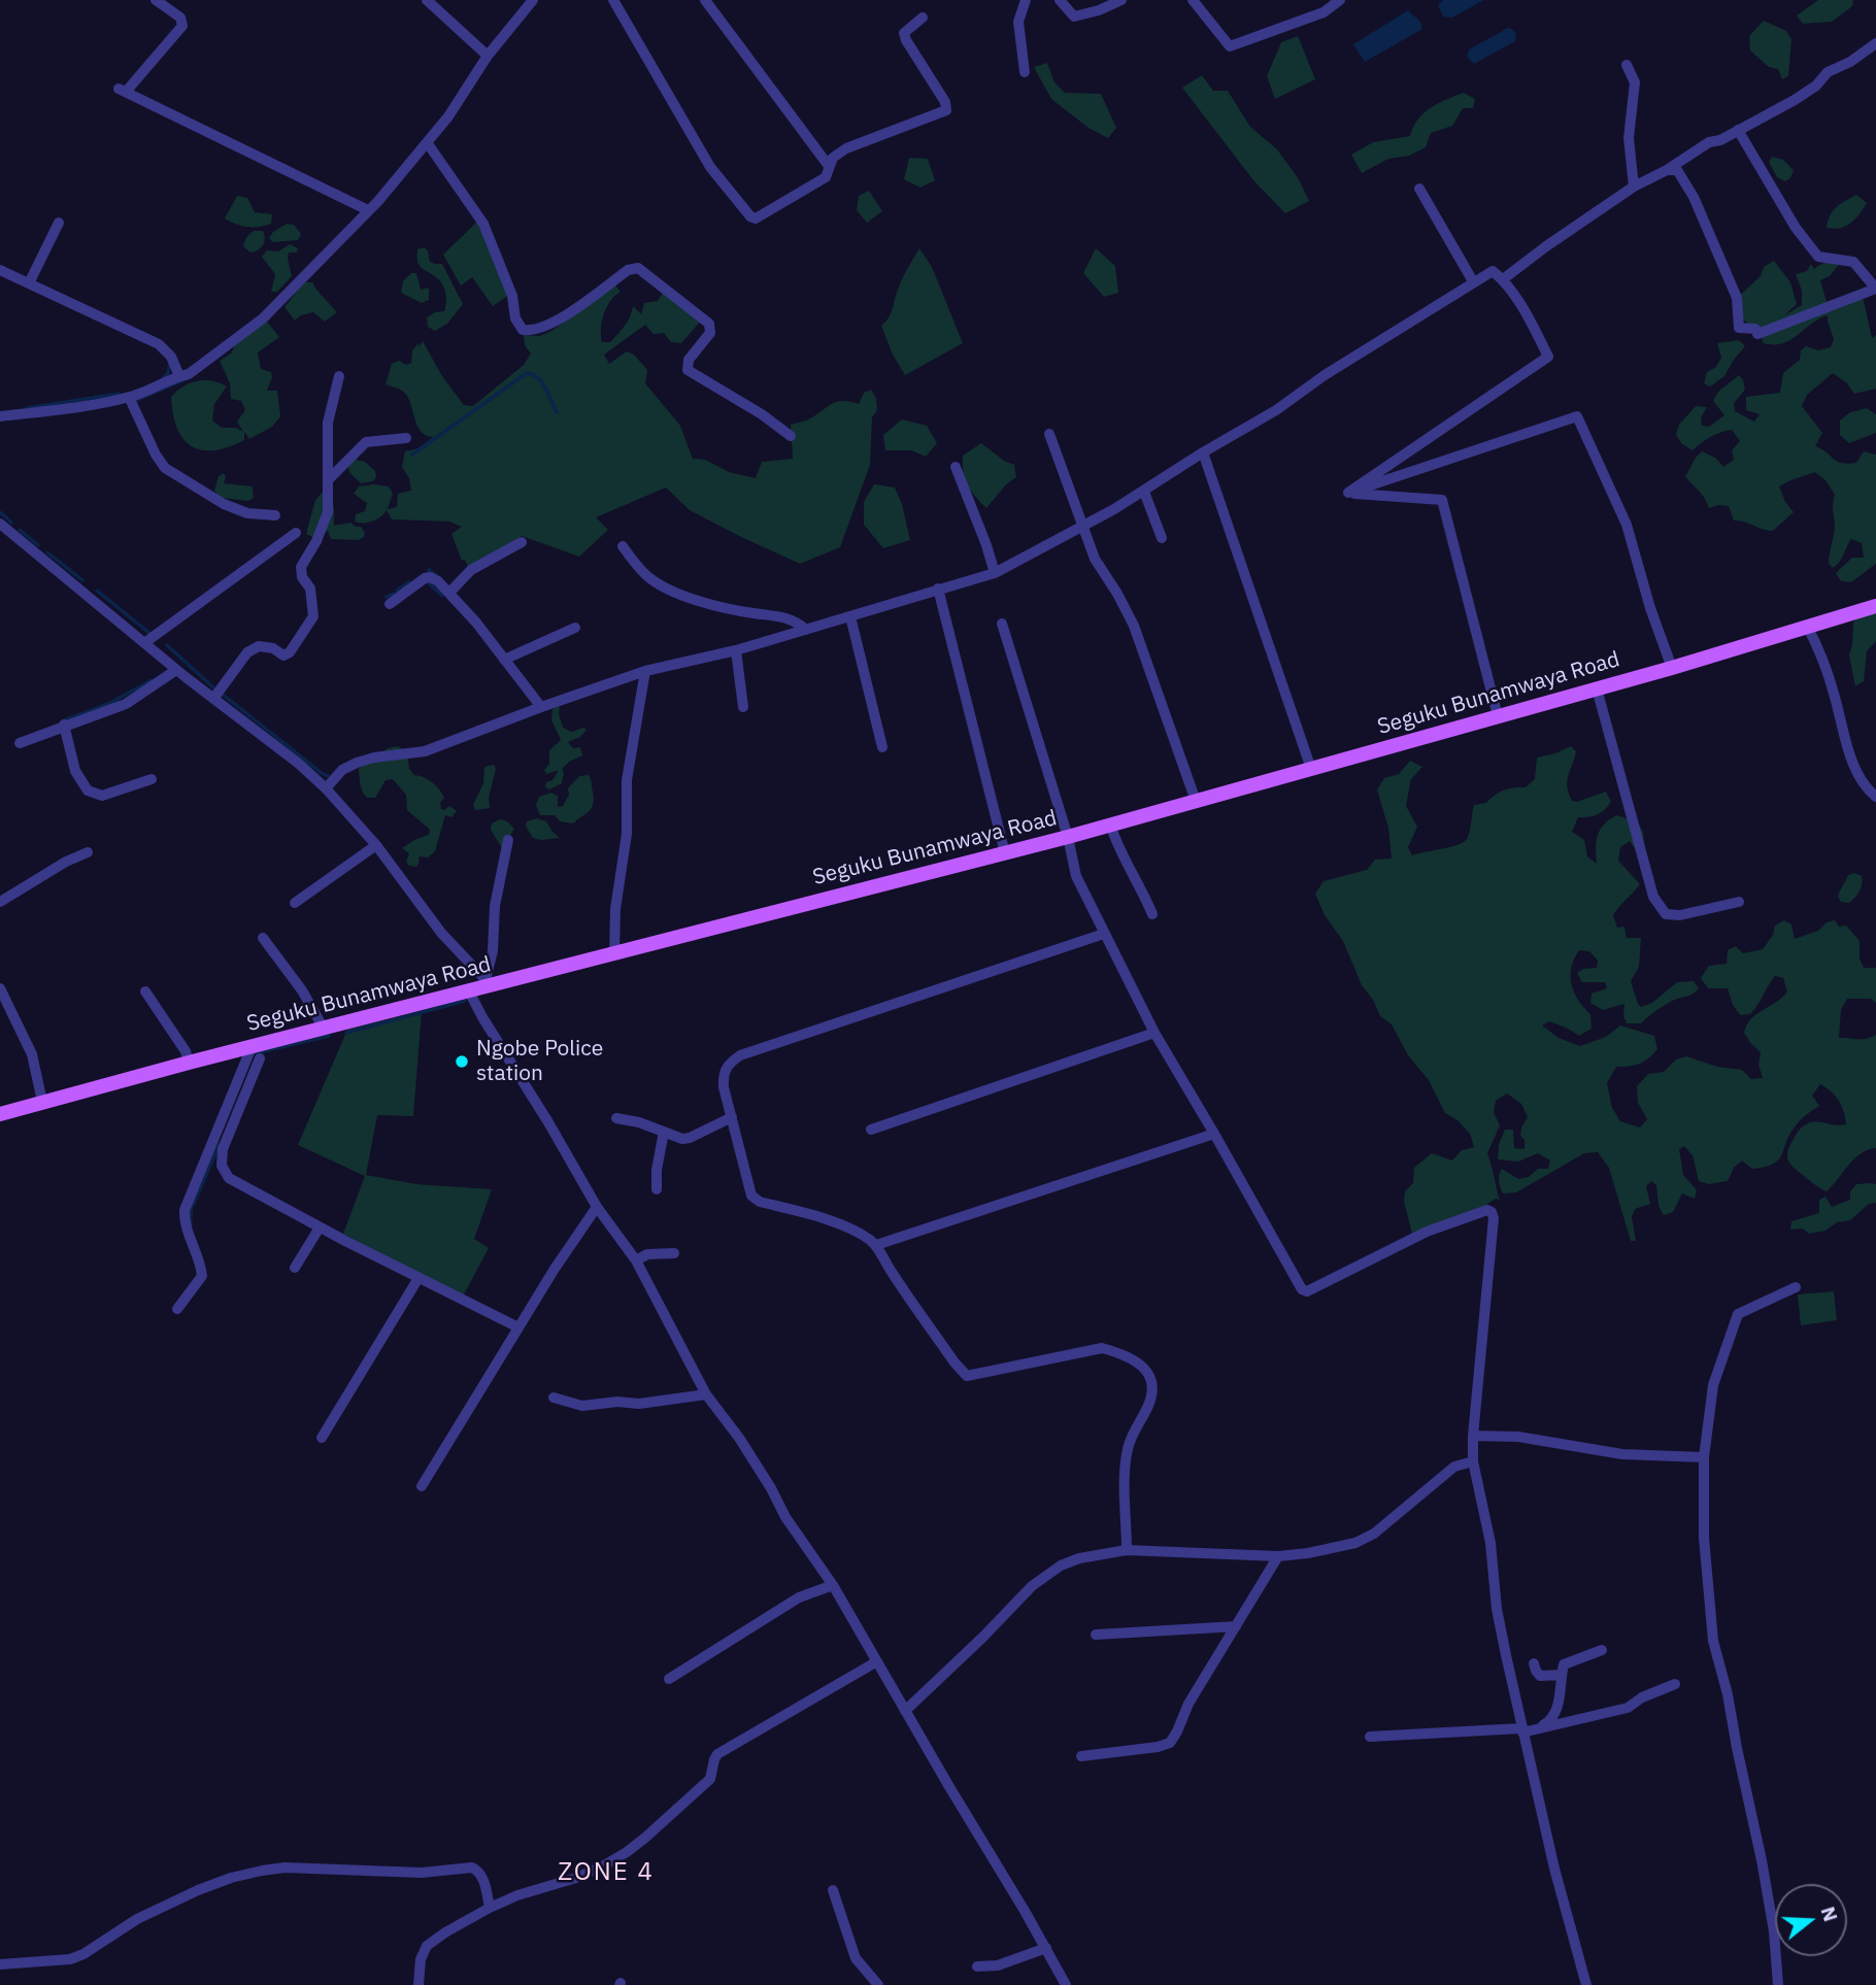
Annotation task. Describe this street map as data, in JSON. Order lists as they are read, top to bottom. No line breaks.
{"streets":{"main road":["Seguku Bunamwaya Road"]},"districts":["ZONE 4"],"places":["Ngobe Police station"],"north":"right"}
